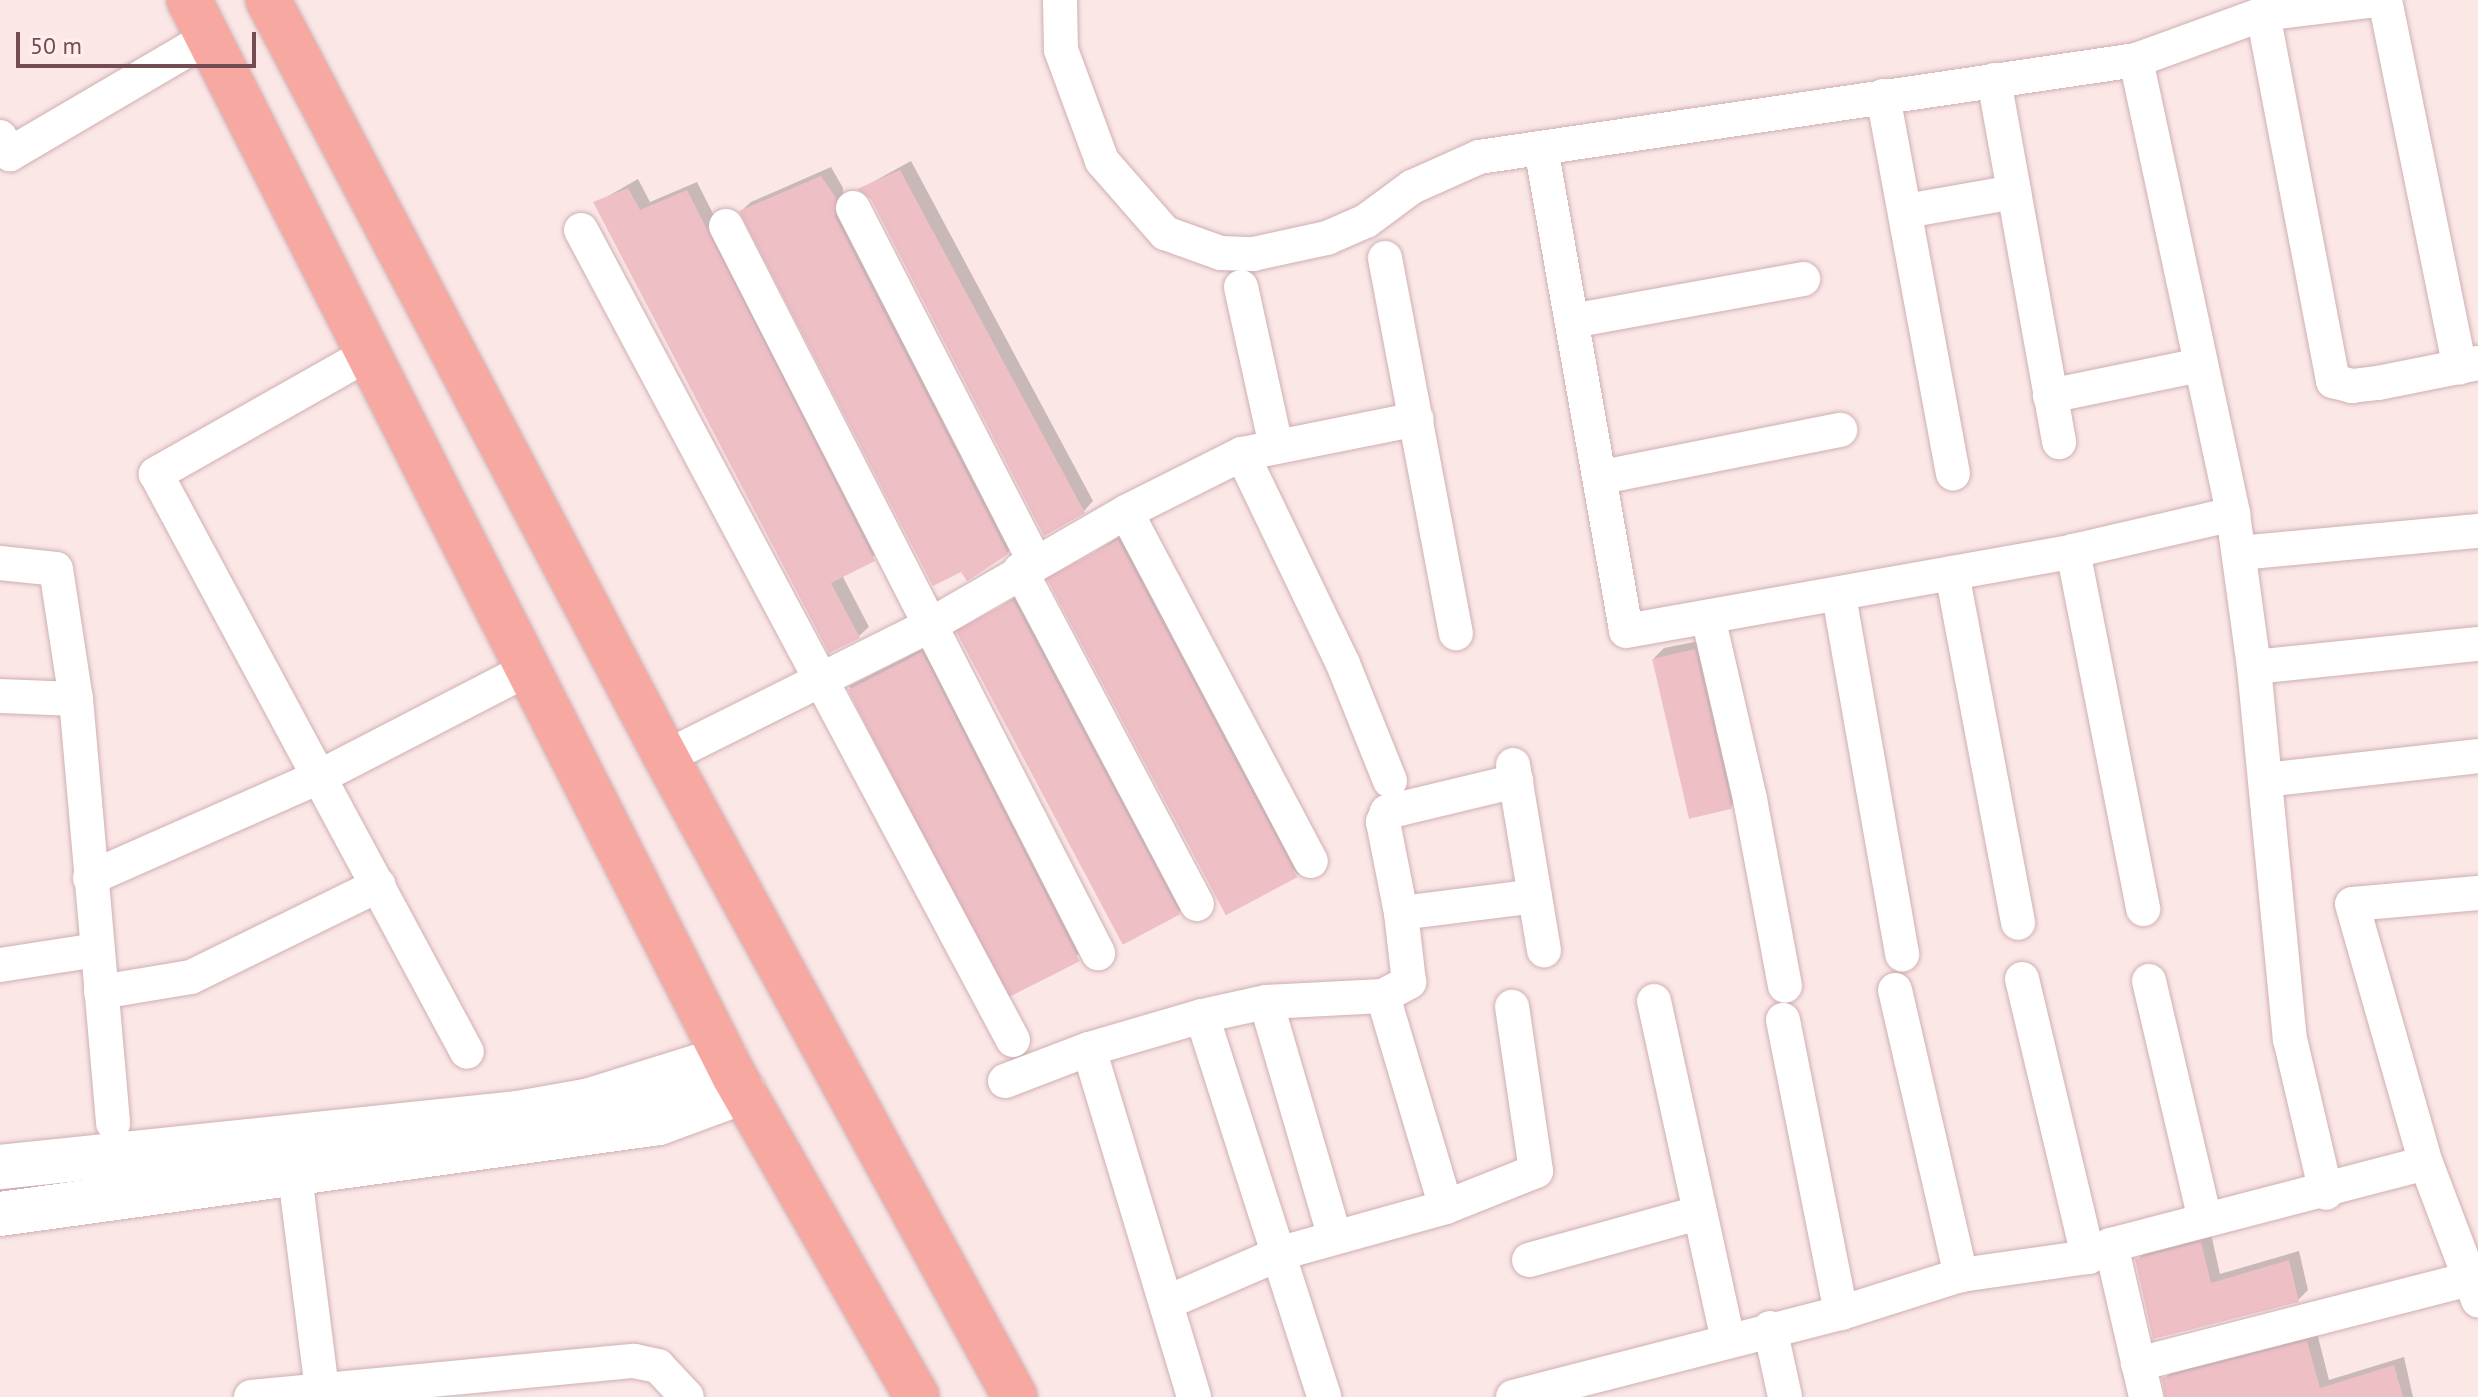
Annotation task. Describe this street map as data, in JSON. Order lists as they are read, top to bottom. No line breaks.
{"scale_bar":"50 m"}
